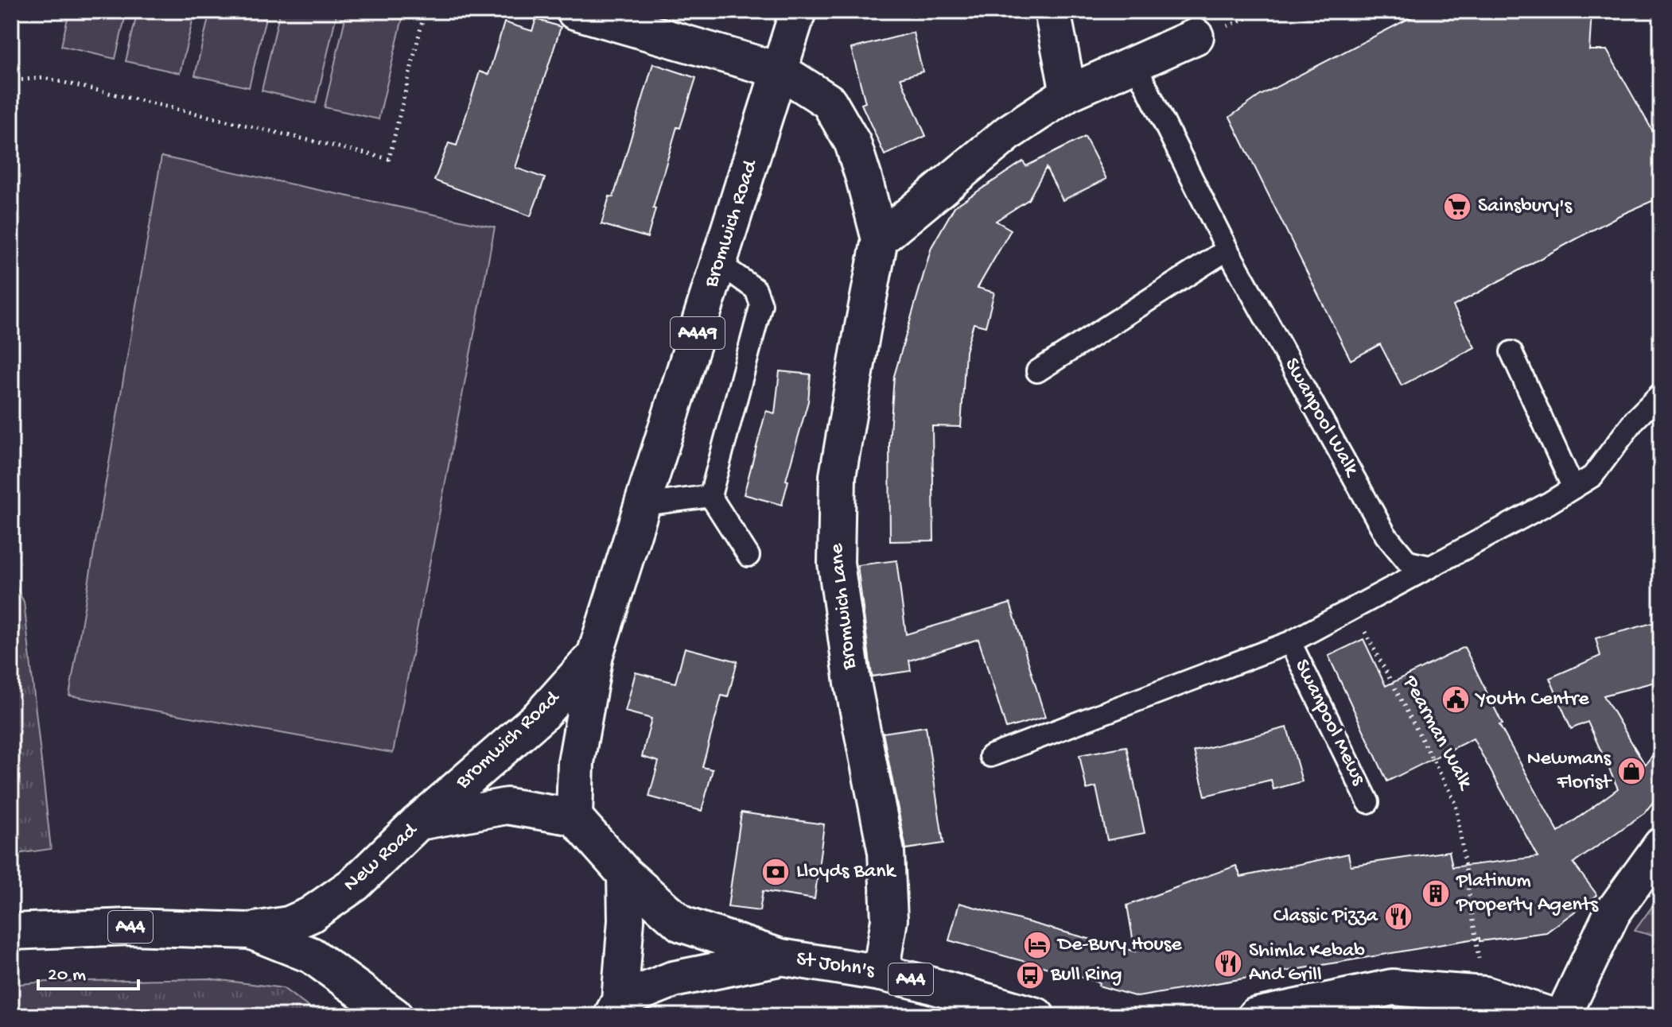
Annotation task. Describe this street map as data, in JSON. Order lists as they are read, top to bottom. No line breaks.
{"streets":{"main road":["Bromwich Road","A449","Bromwich Lane","New Road","A44","St John's"],"lane":["Swanpool Walk","Swanpool Mews"],"path":["Pearman Walk"]},"crossings":[["Bromwich Road","Bromwich Lane"],["Bromwich Road","New Road"],["Bromwich Road","A44"],["Bromwich Lane","St John's"],["New Road","A44"],["A44","St John's"]],"places":{"supermarket":["Sainsbury's"],"public building":["Youth Centre"],"shop":["Newmans Florist"],"bank":["Lloyds Bank"],"building":["Platinum Property Agents"],"restaurant":["Classic Pizza","Shimla Kebab And Grill"],"hotel":["De-Bury House"],"bus stop":["Bull Ring"]},"scale_bar":"20 m"}
